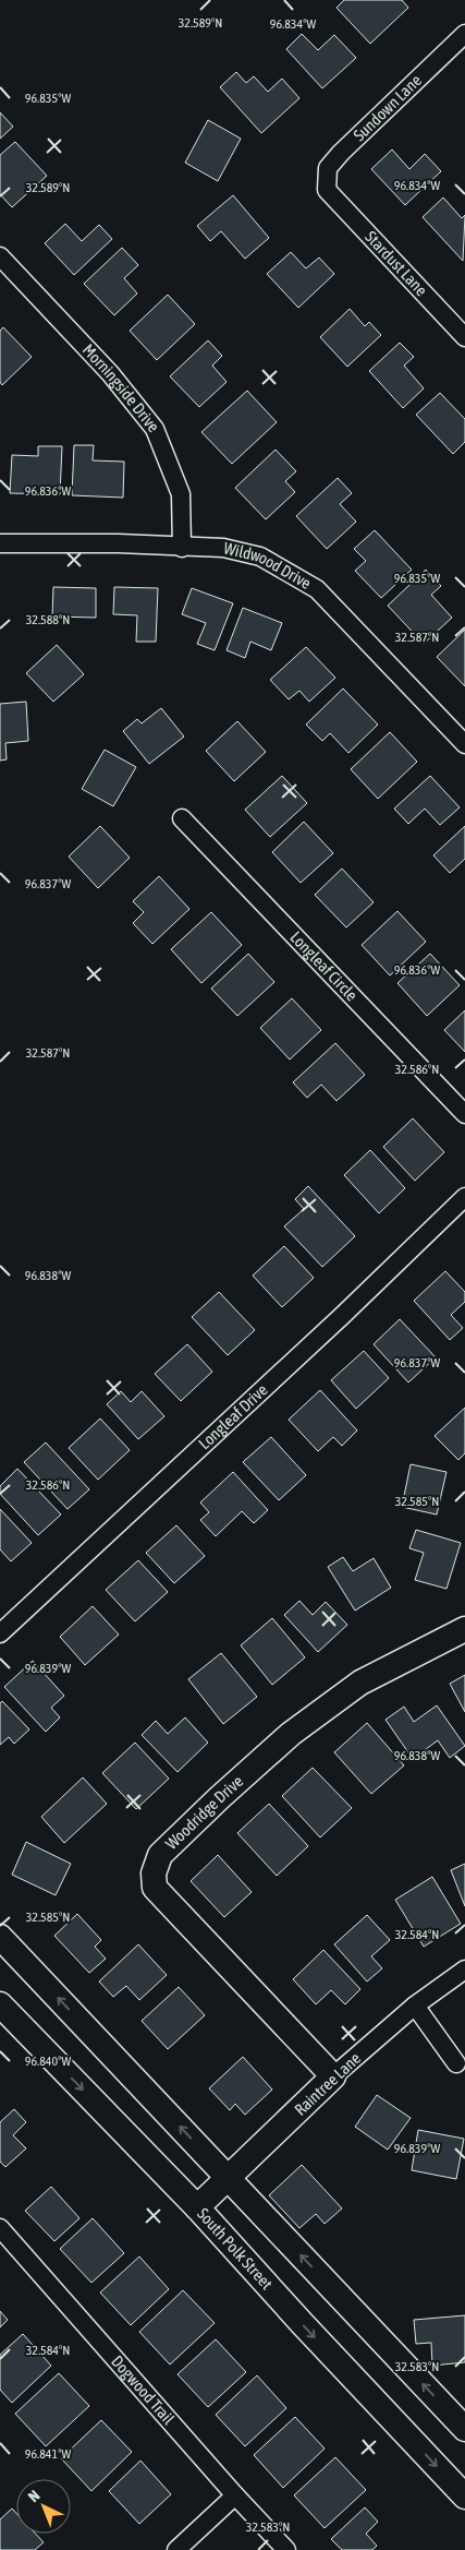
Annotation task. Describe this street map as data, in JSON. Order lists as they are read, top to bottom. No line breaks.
{"streets":{"main road":["Woodridge Drive","Raintree Lane","South Polk Street"],"street":["Sundown Lane","Stardust Lane","Morningside Drive","Wildwood Drive","Longleaf Circle","Longleaf Drive","Dogwood Trail"]},"crossings":[["Sundown Lane","Stardust Lane"],["Morningside Drive","Wildwood Drive"],["Woodridge Drive","Raintree Lane"],["Raintree Lane","South Polk Street"]],"north":"top left","coordinates":["32.589°N","96.834°W","96.835°W","96.836°W","32.588°N","32.587°N","96.837°W","32.586°N","96.838°W","32.585°N","96.839°W","32.584°N","96.840°W","32.583°N","96.841°W"]}
